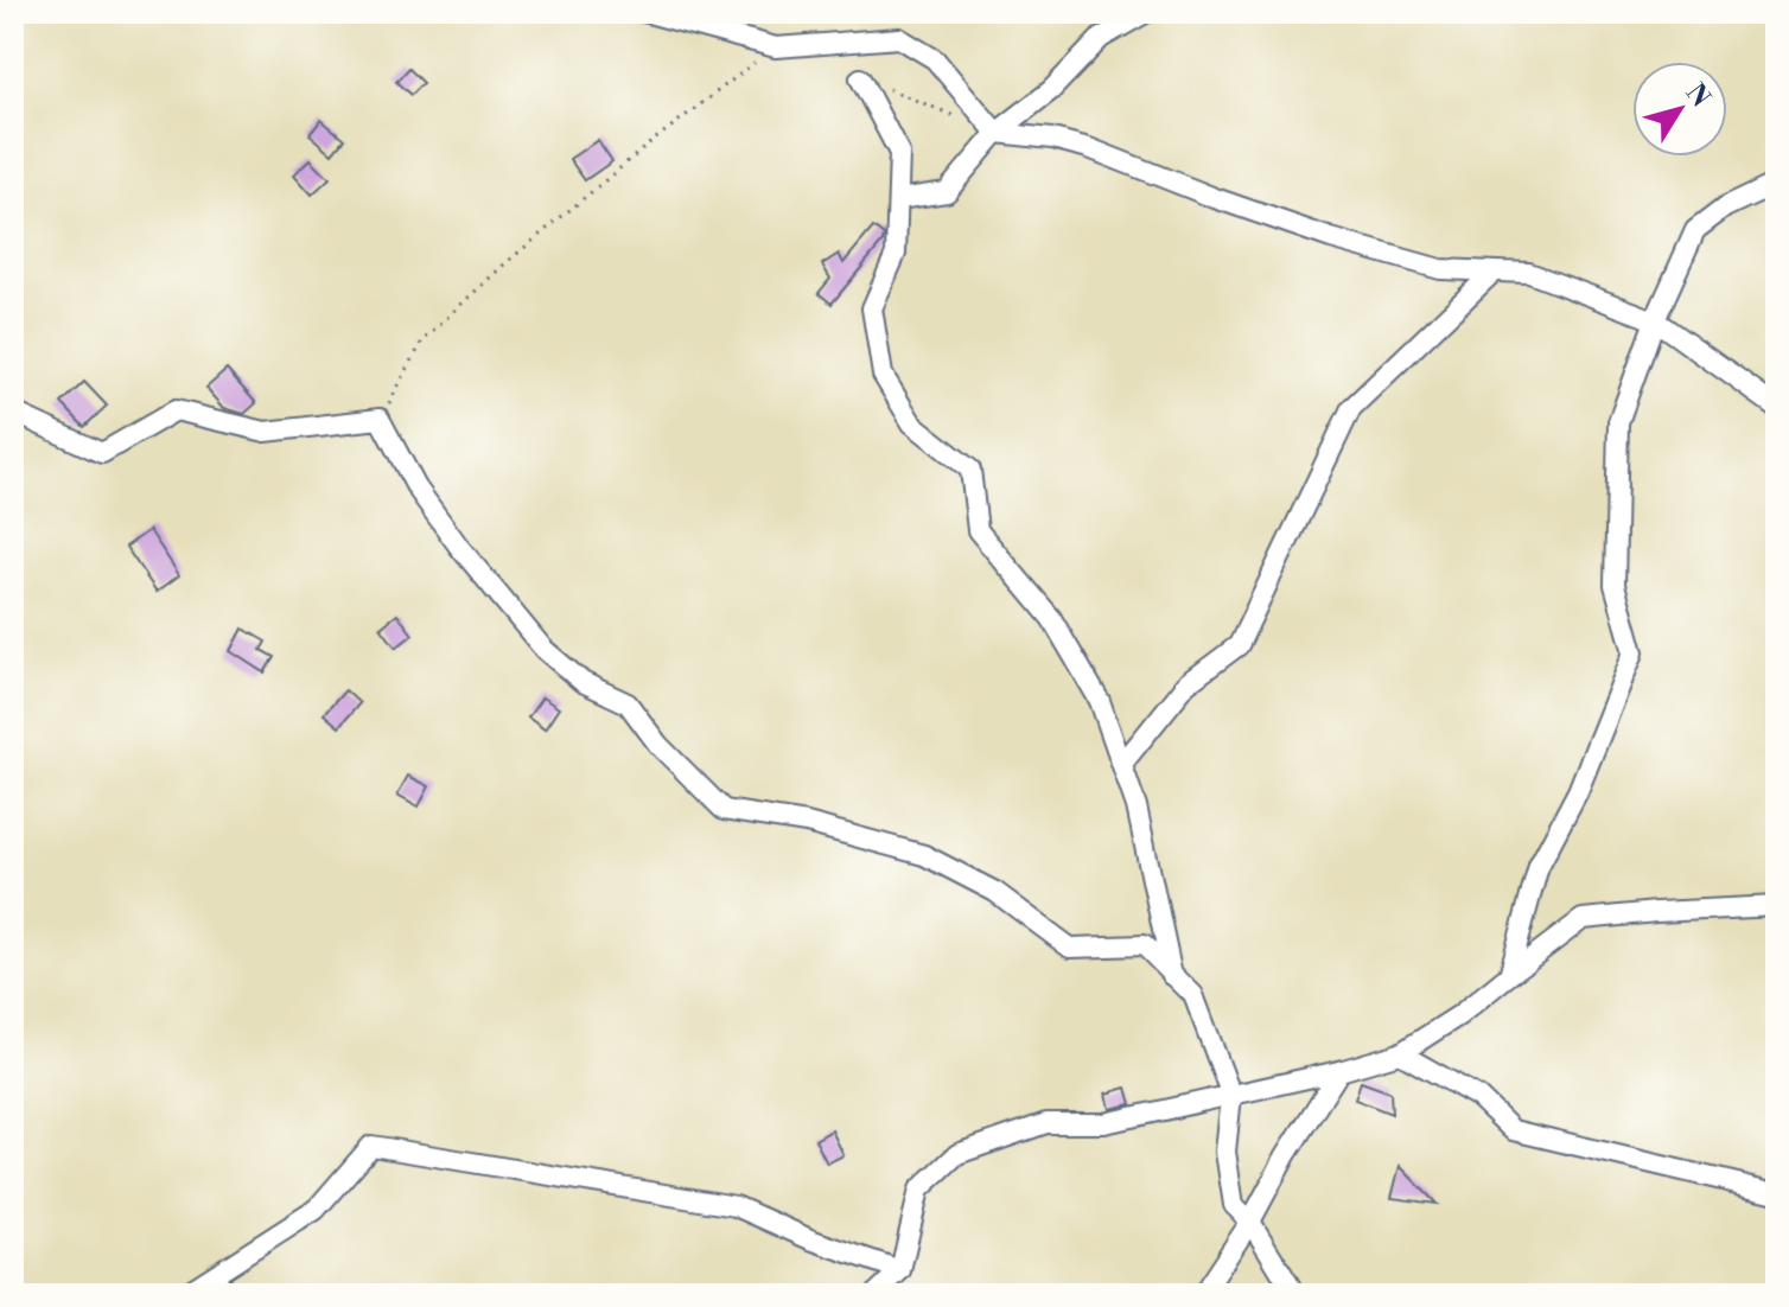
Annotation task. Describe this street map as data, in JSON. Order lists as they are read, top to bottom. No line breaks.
{"north":"top right"}
